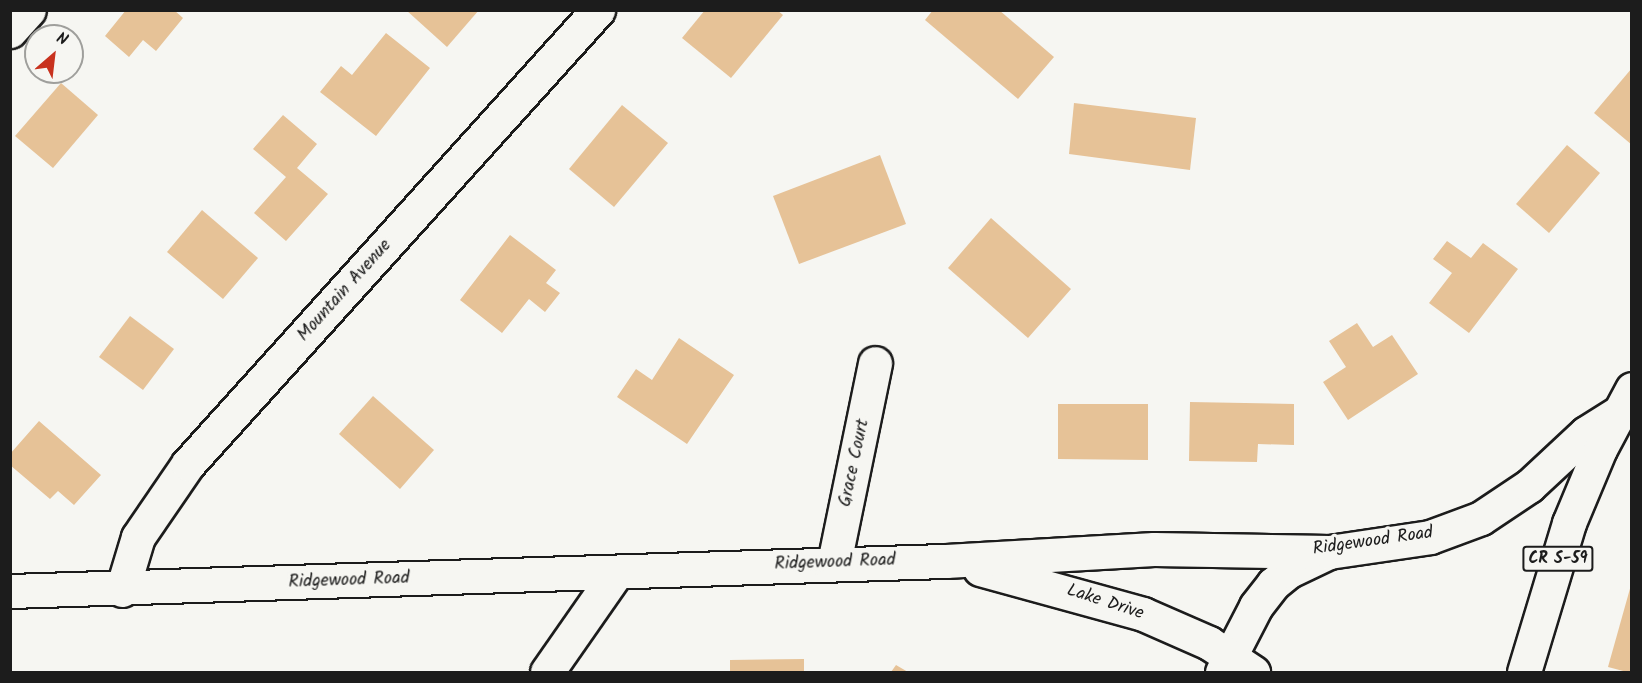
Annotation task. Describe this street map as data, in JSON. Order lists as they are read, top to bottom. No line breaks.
{"streets":{"main road":["Mountain Avenue","Grace Court","Ridgewood Road","CR S-59","Lake Drive"]},"crossings":[["Mountain Avenue","Ridgewood Road"],["Grace Court","Ridgewood Road"],["Ridgewood Road","CR S-59"],["Ridgewood Road","Lake Drive"]],"north":"top right"}
